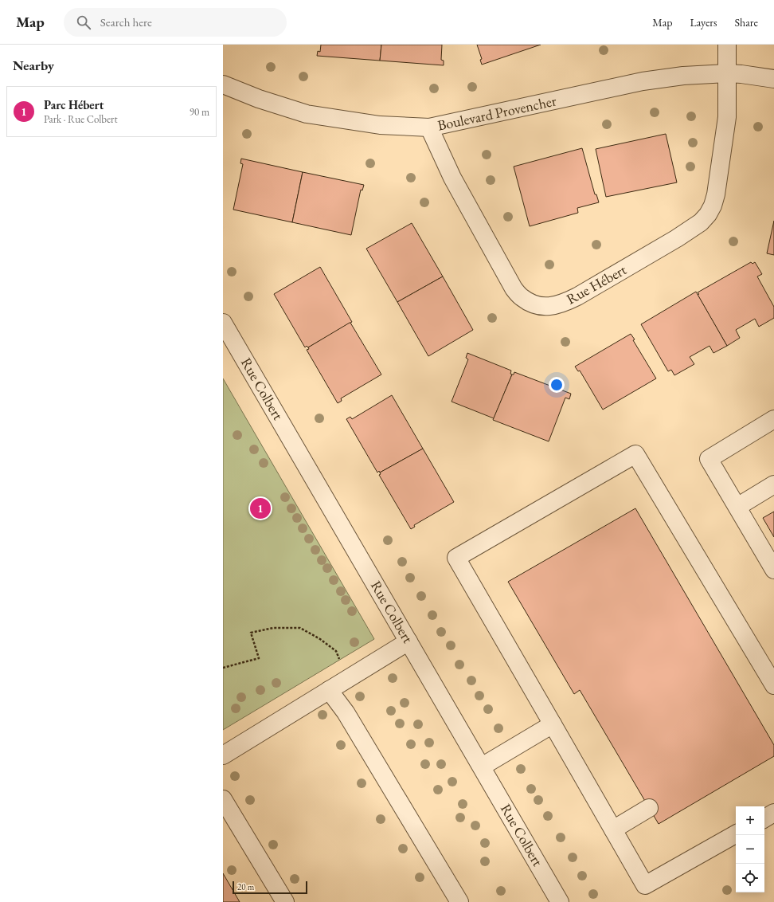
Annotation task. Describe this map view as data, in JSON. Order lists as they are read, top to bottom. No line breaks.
{"streets":{"street":["Boulevard Provencher","Rue Hébert","Rue Colbert"]},"crossings":[["Boulevard Provencher","Rue Hébert"]],"scale_bar":"20 m","page":{"header":"Map","search":"Search here","nav":["Map","Layers","Share"],"heading":"Nearby","list":[{"mark":"1","name":"Parc Hébert","note":"Park · Rue Colbert","value":"90 m"}],"pins":"1","map_buttons":["+","−"],"scale":"20 m"}}
